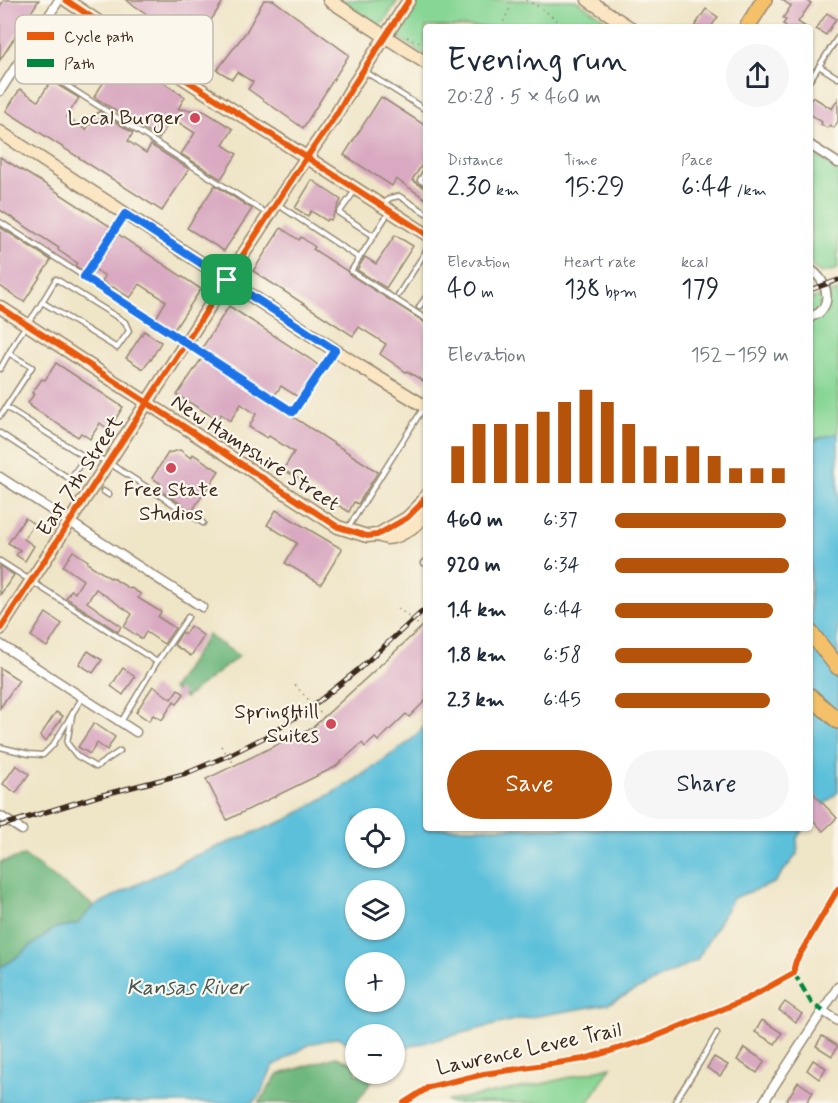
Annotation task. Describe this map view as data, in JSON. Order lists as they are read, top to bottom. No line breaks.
{"streets":{"street":["New Hampshire Street","East 7th Street"],"cycle path":["Lawrence Levee Trail"]},"crossings":[["New Hampshire Street","East 7th Street"]],"water":["Kansas River"],"places":["Local Burger","Free State Studios","SpringHill Suites"],"legend":["Cycle path","Path"],"page":{"heading":["Evening run","20:28 · 5 × 460 m"],"stats":[["Distance","2.30 km"],["Time","15:29"],["Pace","6:44 /km"],["Elevation","40 m"],["Heart rate","138 bpm"],["kcal","179"]],"chart":["Elevation","152–159 m"],"list":[{"name":"460 m","note":"6:37"},{"name":"920 m","note":"6:34"},{"name":"1.4 km","note":"6:44"},{"name":"1.8 km","note":"6:58"},{"name":"2.3 km","note":"6:45"}],"buttons":["Save","Share"],"map_buttons":["+","−"]}}
